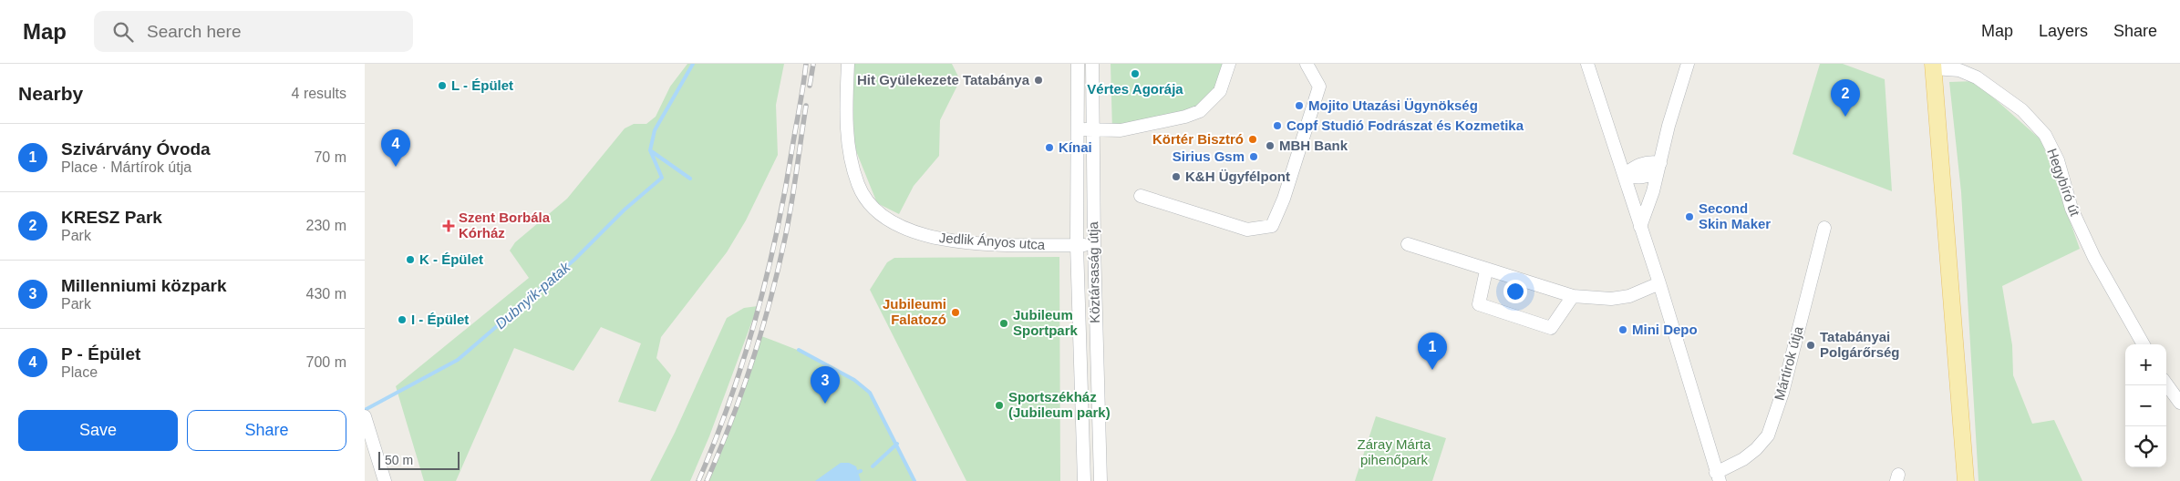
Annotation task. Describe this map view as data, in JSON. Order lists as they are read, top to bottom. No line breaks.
{"streets":{"street":["Hegybíró út","Jedlik Ányos utca","Köztársaság útja","Mártírok útja"]},"crossings":[["Jedlik Ányos utca","Köztársaság útja"]],"water":["Dubnyik-patak"],"parks":["Záray Márta pihenőpark"],"places":{"other":["Vértes Agorája","Hit Gyülekezete Tatabánya","L - Épület","Mojito Utazási Ügynökség","Copf Studió Fodrászat és Kozmetika","Körtér Bisztró","MBH Bank","Kínai","Sirius Gsm","K&H Ügyfélpont","Second Skin Maker","K - Épület","Jubileumi Falatozó","I - Épület","Jubileum Sportpark","Mini Depo","Tatabányai Polgárőrség","Sportszékház (Jubileum park)"],"health":["Szent Borbála Kórház"]},"scale_bar":"50 m","page":{"header":"Map","search":"Search here","nav":["Map","Layers","Share"],"heading":["Nearby","4 results"],"pins":["2","4","1","3"],"list":[{"mark":"1","name":"Szivárvány Óvoda","note":"Place · Mártírok útja","value":"70 m"},{"mark":"2","name":"KRESZ Park","note":"Park","value":"230 m"},{"mark":"3","name":"Millenniumi közpark","note":"Park","value":"430 m"},{"mark":"4","name":"P - Épület","note":"Place","value":"700 m"}],"map_buttons":["+","−"],"buttons":["Save","Share"],"scale":"50 m"}}
